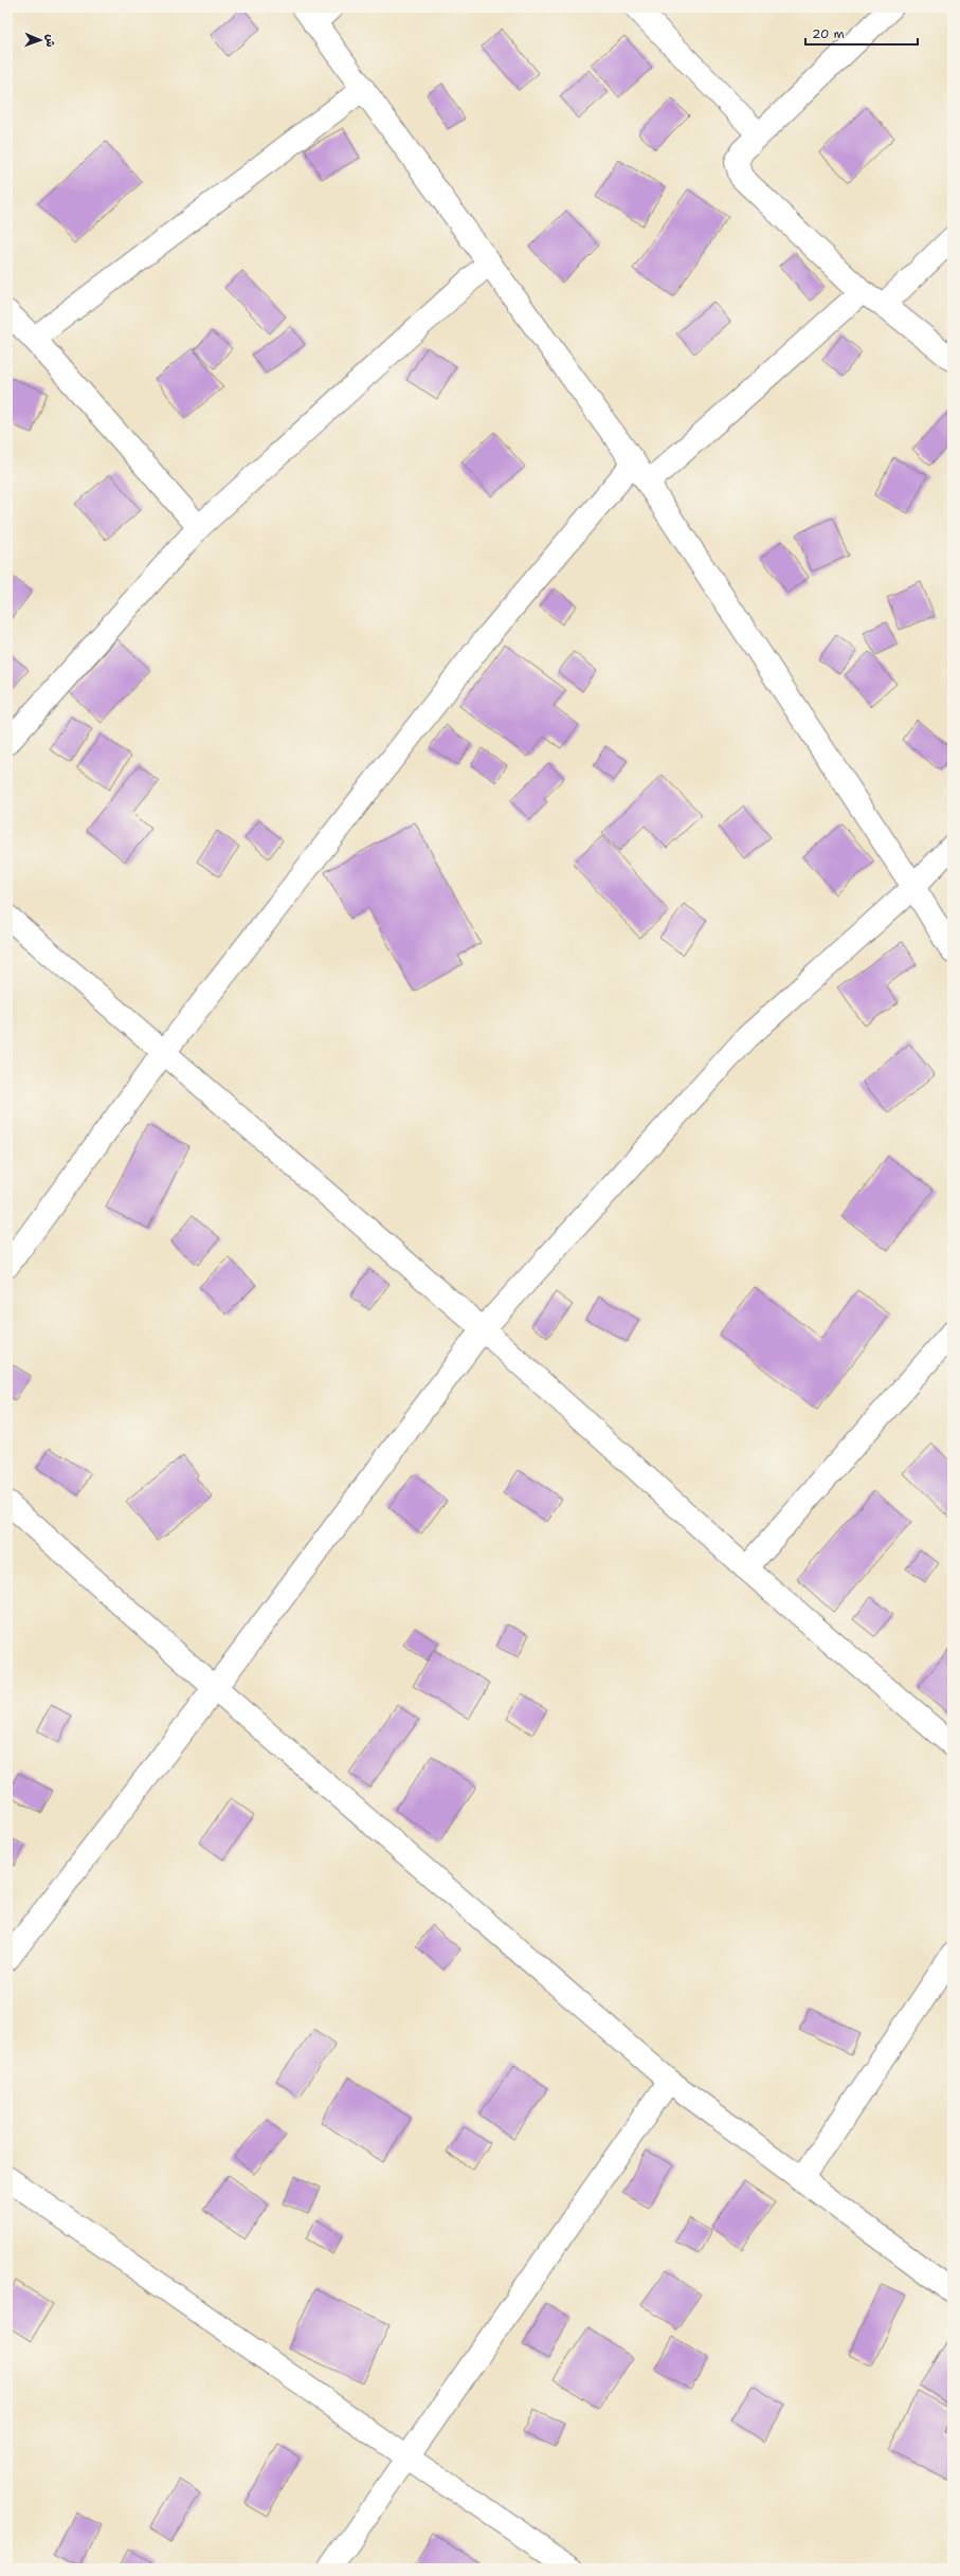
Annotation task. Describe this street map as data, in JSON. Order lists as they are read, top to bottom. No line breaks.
{"scale_bar":"20 m","north":"right"}
